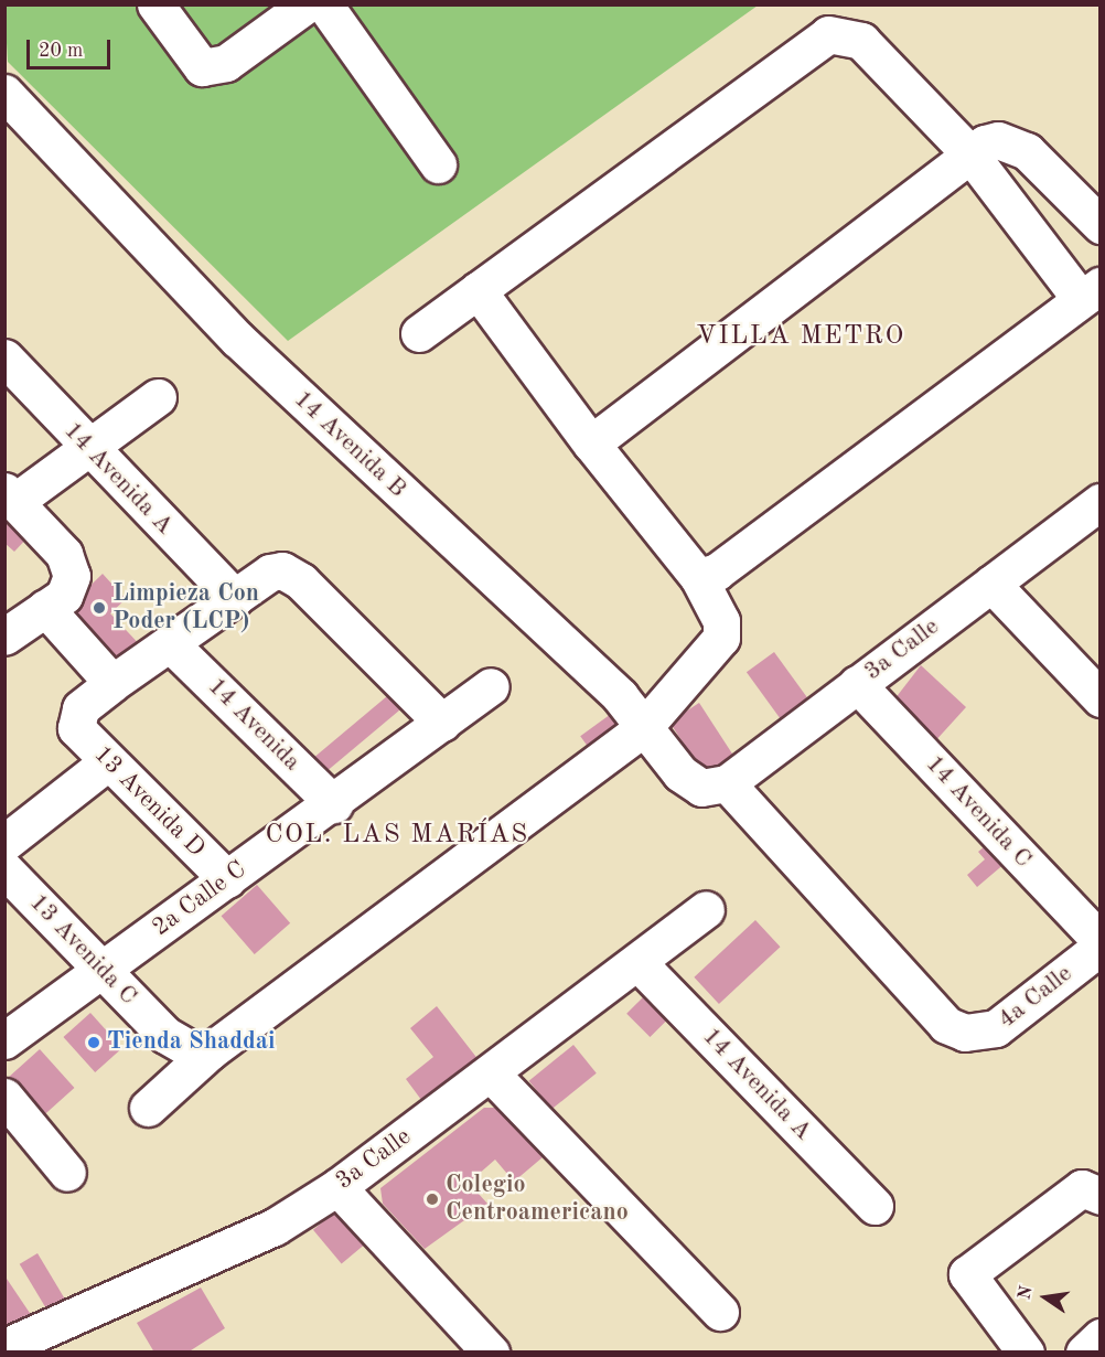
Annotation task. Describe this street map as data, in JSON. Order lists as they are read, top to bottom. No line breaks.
{"streets":{"street":["14 Avenida B","14 Avenida A","3a Calle","14 Avenida","13 Avenida D","14 Avenida C","2a Calle C","13 Avenida C","4a Calle"]},"crossings":[["14 Avenida B","3a Calle"],["14 Avenida B","4a Calle"],["14 Avenida A","3a Calle"],["3a Calle","14 Avenida C"],["14 Avenida","2a Calle C"],["13 Avenida D","2a Calle C"],["2a Calle C","13 Avenida C"]],"districts":["VILLA METRO","COL. LAS MARÍAS"],"places":["Limpieza Con Poder (LCP)","Tienda Shaddai","Colegio Centroamericano"],"scale_bar":"20 m","north":"left"}
